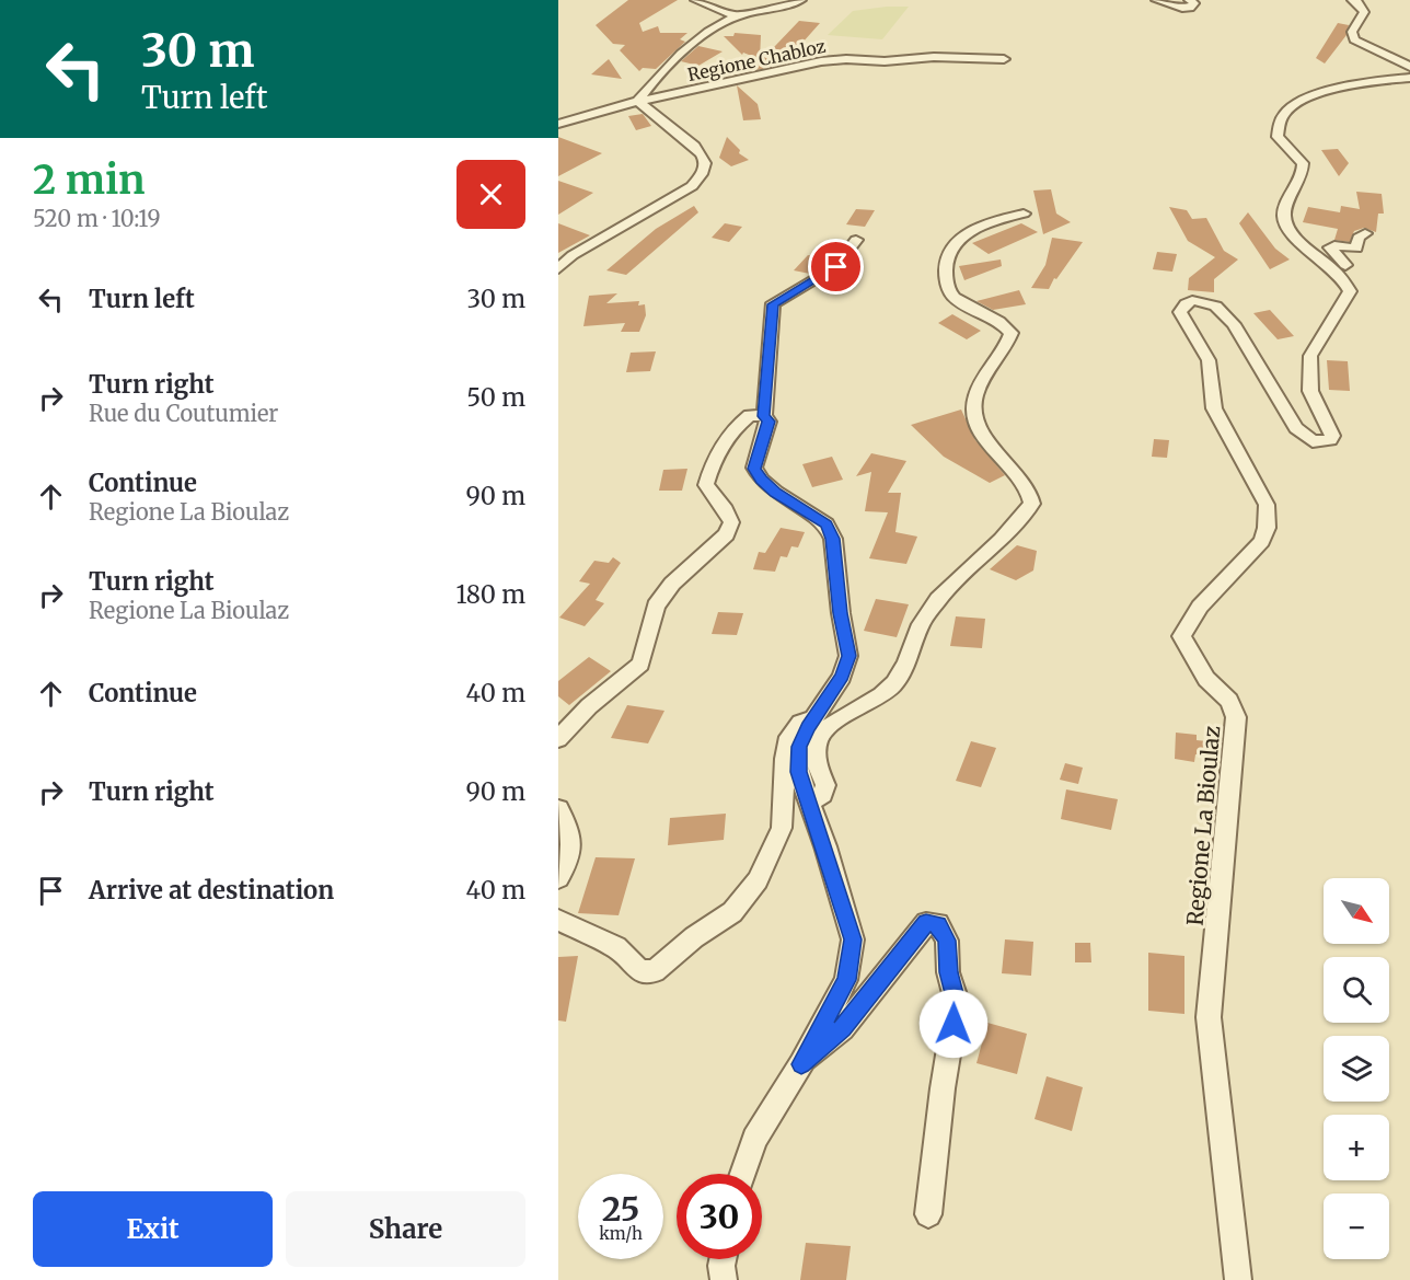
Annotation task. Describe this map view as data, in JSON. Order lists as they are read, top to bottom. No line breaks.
{"streets":{"street":["Regione Chabloz","Regione La Bioulaz"]},"north":"bottom right","page":{"turn":["30 m","Turn left"],"heading":["2 min","520 m · 10:19"],"list":[{"name":"Turn left","value":"30 m"},{"name":"Turn right","note":"Rue du Coutumier","value":"50 m"},{"name":"Continue","note":"Regione La Bioulaz","value":"90 m"},{"name":"Turn right","note":"Regione La Bioulaz","value":"180 m"},{"name":"Continue","value":"40 m"},{"name":"Turn right","value":"90 m"},{"name":"Arrive at destination","value":"40 m"}],"map_buttons":["+","−"],"speed":"25 km/h","limit":"30","buttons":["Exit","Share"]}}
